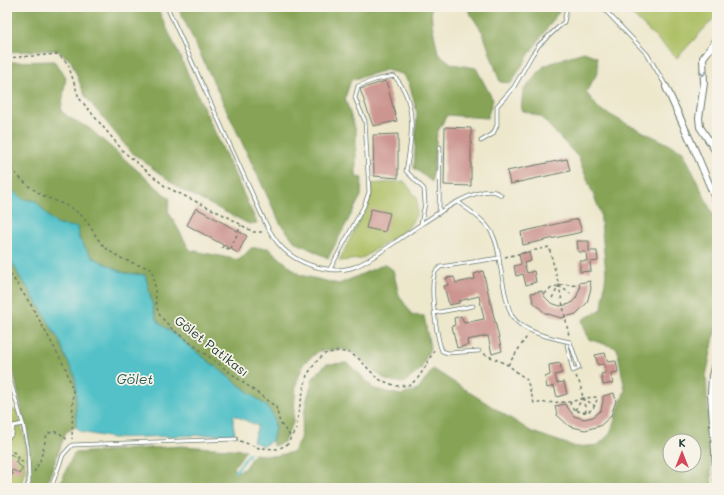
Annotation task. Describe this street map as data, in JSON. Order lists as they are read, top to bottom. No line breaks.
{"streets":{"path":["Gölet Patikası"]},"water":["Gölet"],"north":"top"}
